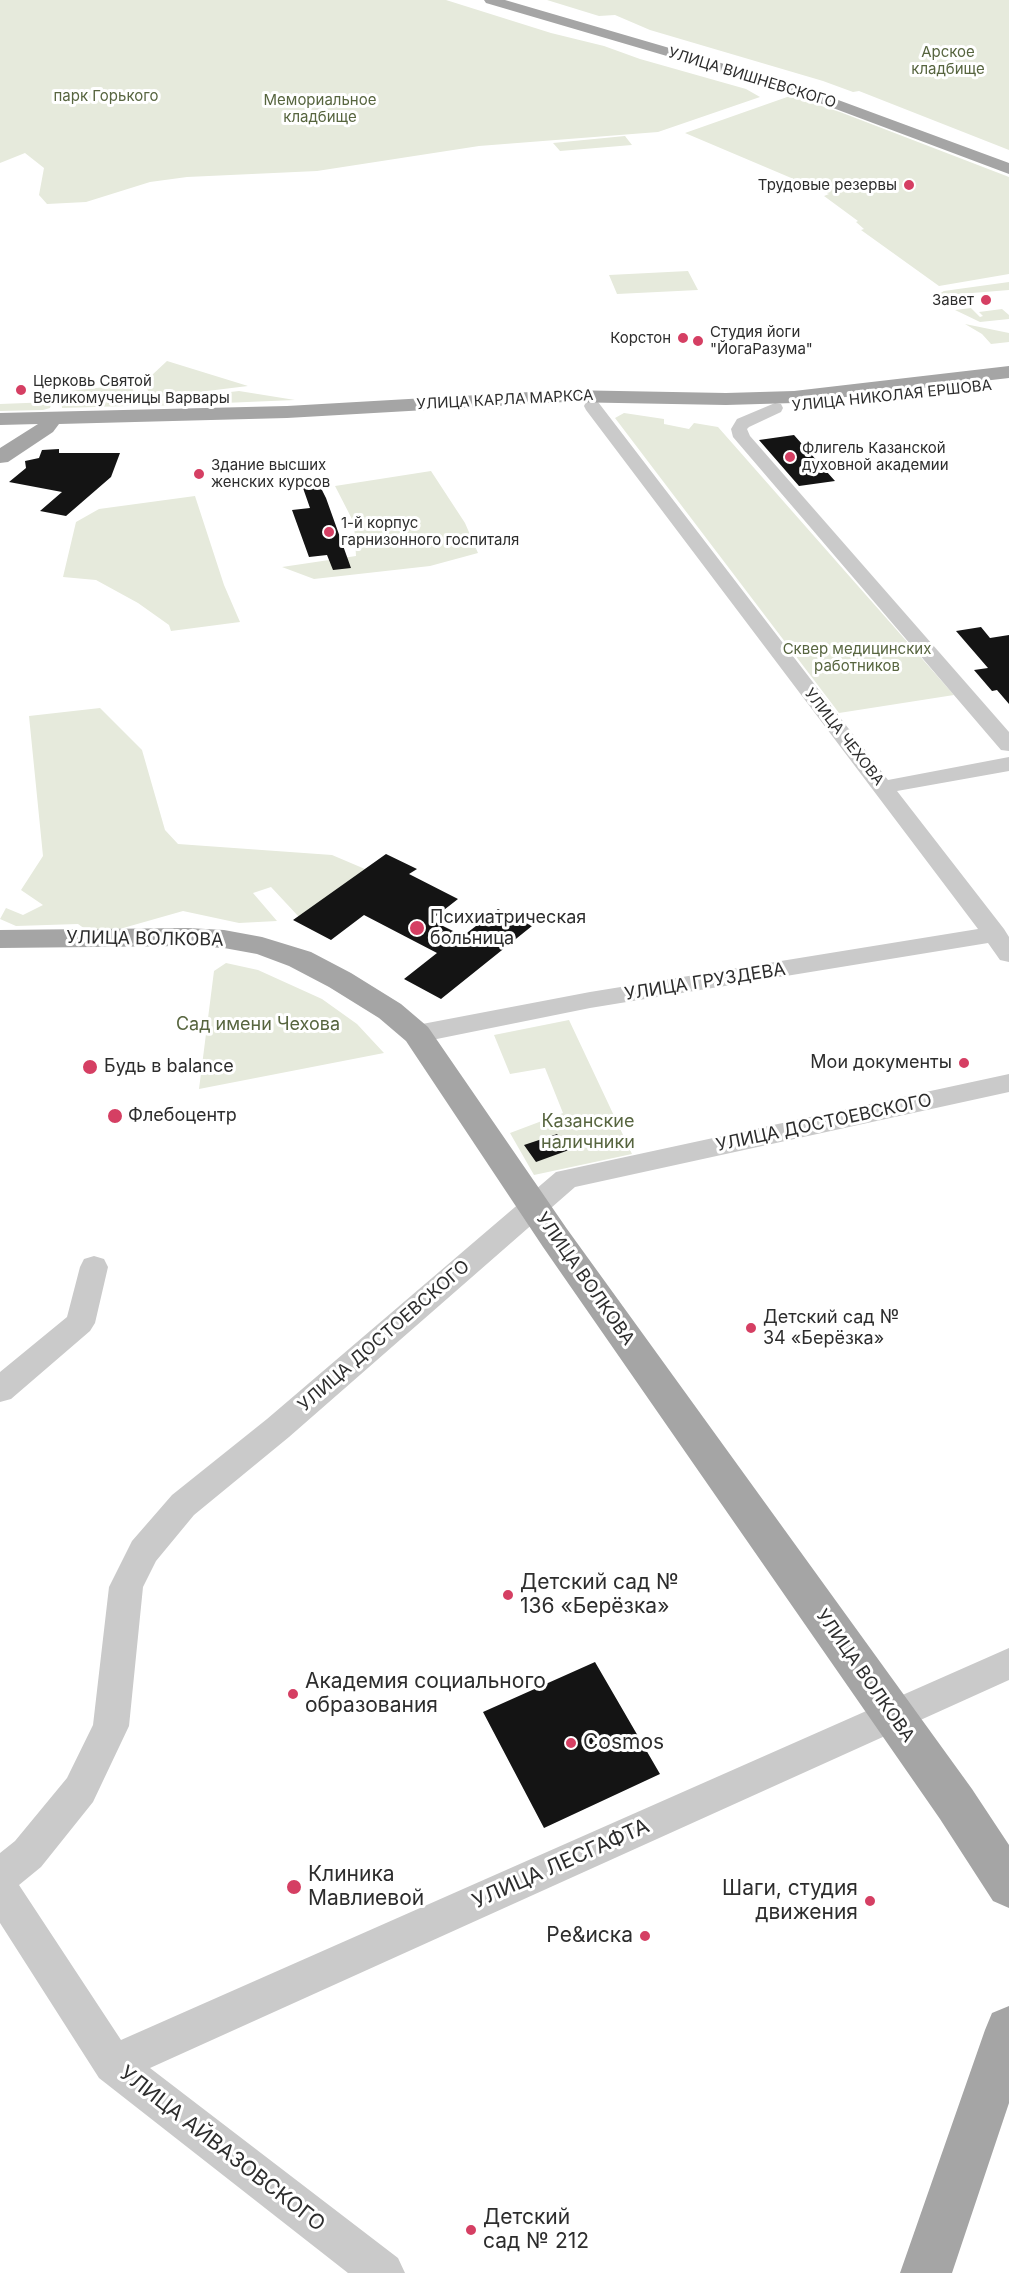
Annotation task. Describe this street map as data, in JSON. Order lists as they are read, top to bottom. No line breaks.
{"streets":{"main road":["УЛИЦА ВИШНЕВСКОГО","УЛИЦА НИКОЛАЯ ЕРШОВА","УЛИЦА КАРЛА МАРКСА","УЛИЦА ВОЛКОВА"],"street":["УЛИЦА ЧЕХОВА","УЛИЦА ГРУЗДЕВА","УЛИЦА ДОСТОЕВСКОГО","УЛИЦА ЛЕСГАФТА","УЛИЦА АЙВАЗОВСКОГО"]},"crossings":[["УЛИЦА НИКОЛАЯ ЕРШОВА","УЛИЦА КАРЛА МАРКСА"],["УЛИЦА КАРЛА МАРКСА","УЛИЦА ЧЕХОВА"],["УЛИЦА ЧЕХОВА","УЛИЦА ГРУЗДЕВА"],["УЛИЦА ВОЛКОВА","УЛИЦА ГРУЗДЕВА"],["УЛИЦА ВОЛКОВА","УЛИЦА ДОСТОЕВСКОГО"],["УЛИЦА ВОЛКОВА","УЛИЦА ЛЕСГАФТА"],["УЛИЦА ЛЕСГАФТА","УЛИЦА АЙВАЗОВСКОГО"]],"parks":["Арское кладбище","парк Горького","Мемориальное кладбище","Сквер медицинских работников","Сад имени Чехова","Казанские наличники"],"places":["Трудовые резервы","Завет","Корстон","Студия йоги \"ЙогаРазума\"","Церковь Святой Великомученицы Варвары","Флигель Казанской духовной академии","Здание высших женских курсов","1-й корпус гарнизонного госпиталя","Психиатрическая больница","Мои документы","Будь в balance","Флебоцентр","Детский сад № 34 «Берёзка»","Детский сад № 136 «Берёзка»","Академия социального образования","Cosmos","Клиника Мавлиевой","Шаги, студия движения","Ре&иска","Детский сад № 212"]}
